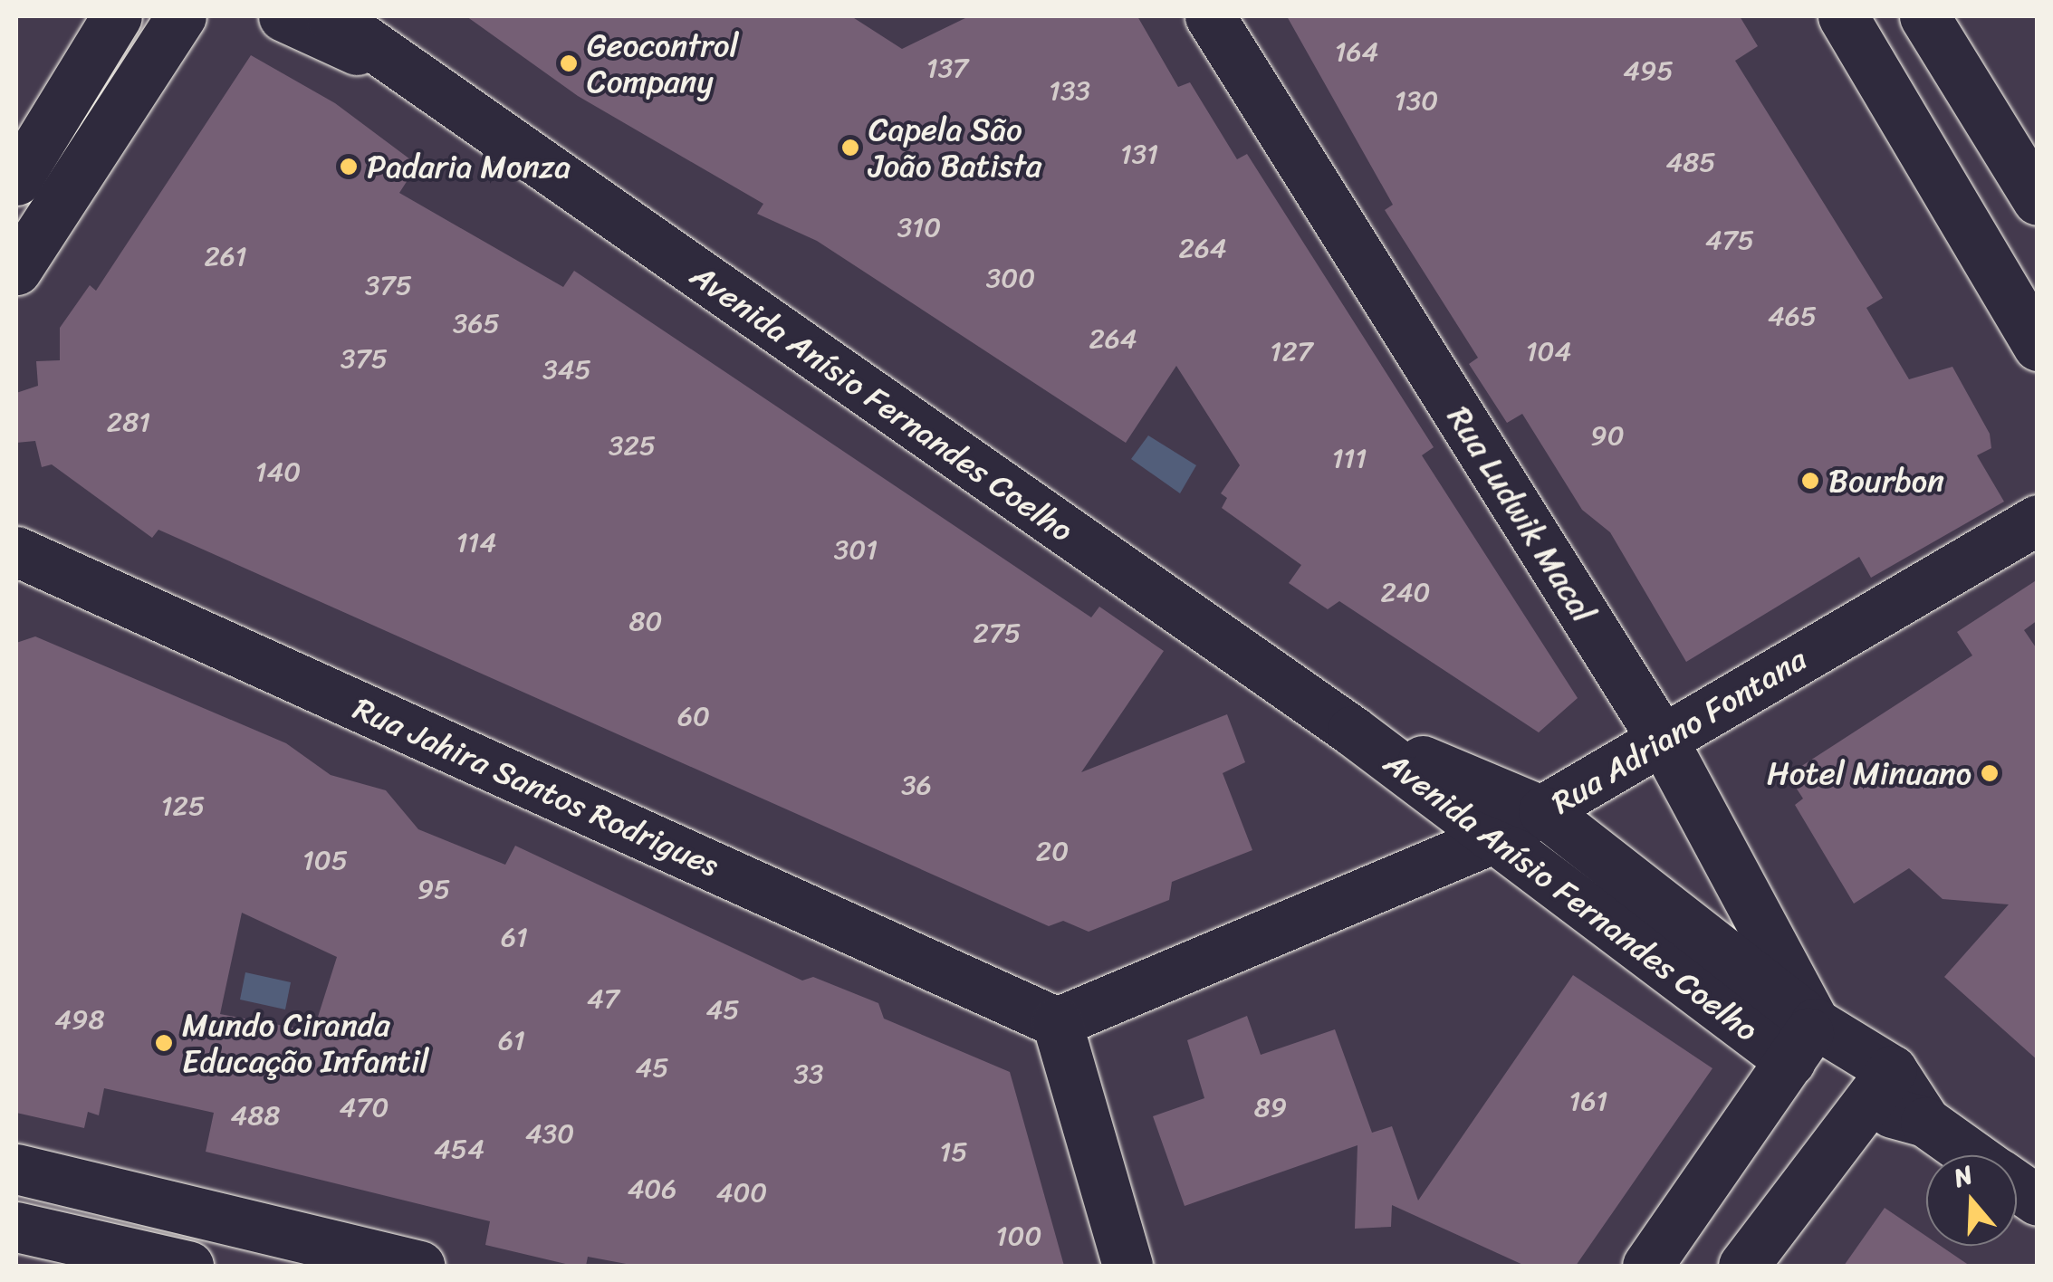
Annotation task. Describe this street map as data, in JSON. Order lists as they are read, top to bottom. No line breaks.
{"streets":{"street":["Avenida Anísio Fernandes Coelho","Rua Ludwik Macal","Rua Adriano Fontana","Rua Jahira Santos Rodrigues"]},"crossings":[["Avenida Anísio Fernandes Coelho","Rua Ludwik Macal"],["Avenida Anísio Fernandes Coelho","Rua Adriano Fontana"],["Rua Ludwik Macal","Rua Adriano Fontana"],["Rua Adriano Fontana","Rua Jahira Santos Rodrigues"]],"places":["Geocontrol Company","Capela São João Batista","Padaria Monza","Bourbon","Hotel Minuano","Mundo Ciranda Educação Infantil"],"house_numbers":["164","137","495","133","130","131","485","310","475","264","261","300","375","465","365","264","127","104","375","345","281","90","325","111","140","114","301","240","80","275","60","36","125","20","105","95","61","47","45","498","61","45","33","161","470","89","488","430","454","15","406","400","100"],"north":"top"}
